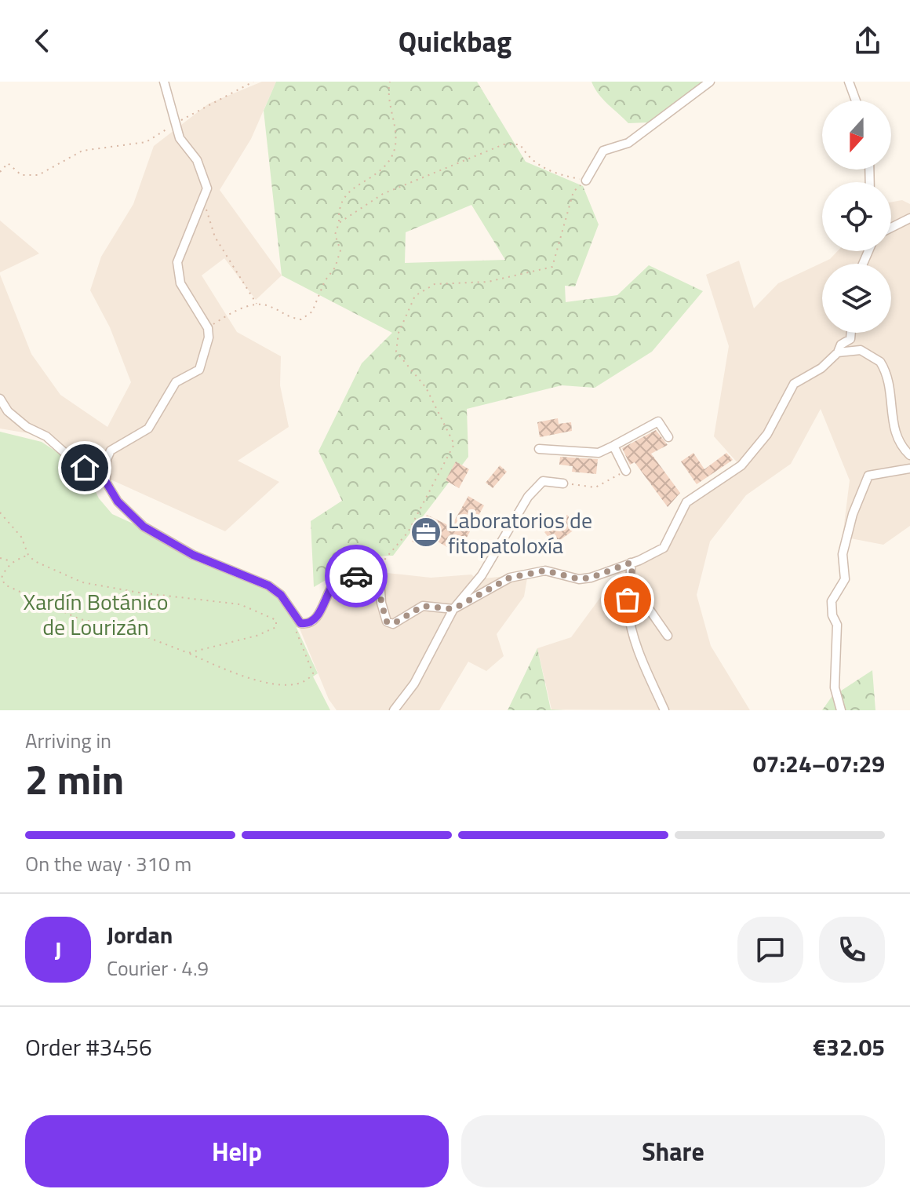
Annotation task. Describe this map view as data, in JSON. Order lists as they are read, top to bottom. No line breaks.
{"parks":["Xardín Botánico de Lourizán"],"places":{"office":["Laboratorios de fitopatoloxía"]},"north":"bottom","page":{"header":"Quickbag","heading":["2 min","Arriving in","07:24–07:29"],"panel":["Jordan","Courier · 4.9","Order #3456","€32.05"],"bar":"On the way · 310 m","round":"J","buttons":["Help","Share"]}}
